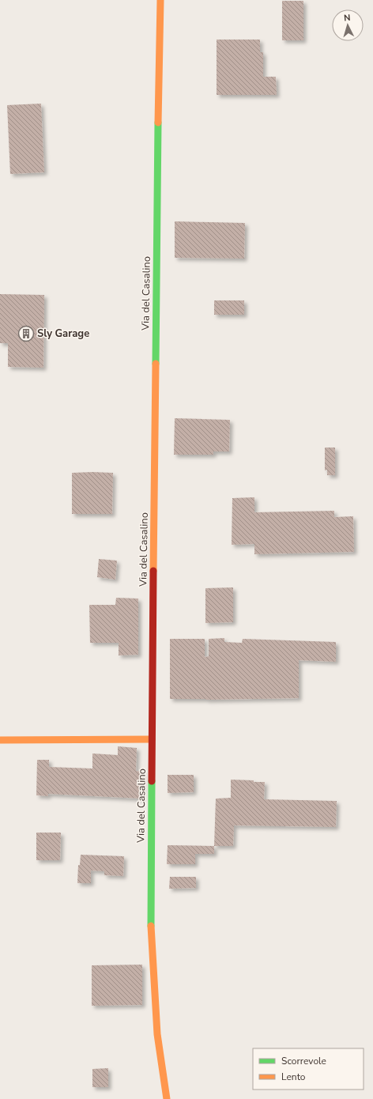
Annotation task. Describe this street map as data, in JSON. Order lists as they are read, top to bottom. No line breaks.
{"streets":{"street":["Via del Casalino"]},"places":{"building":["Sly Garage"]},"legend":["Scorrevole","Lento"],"north":"top"}
